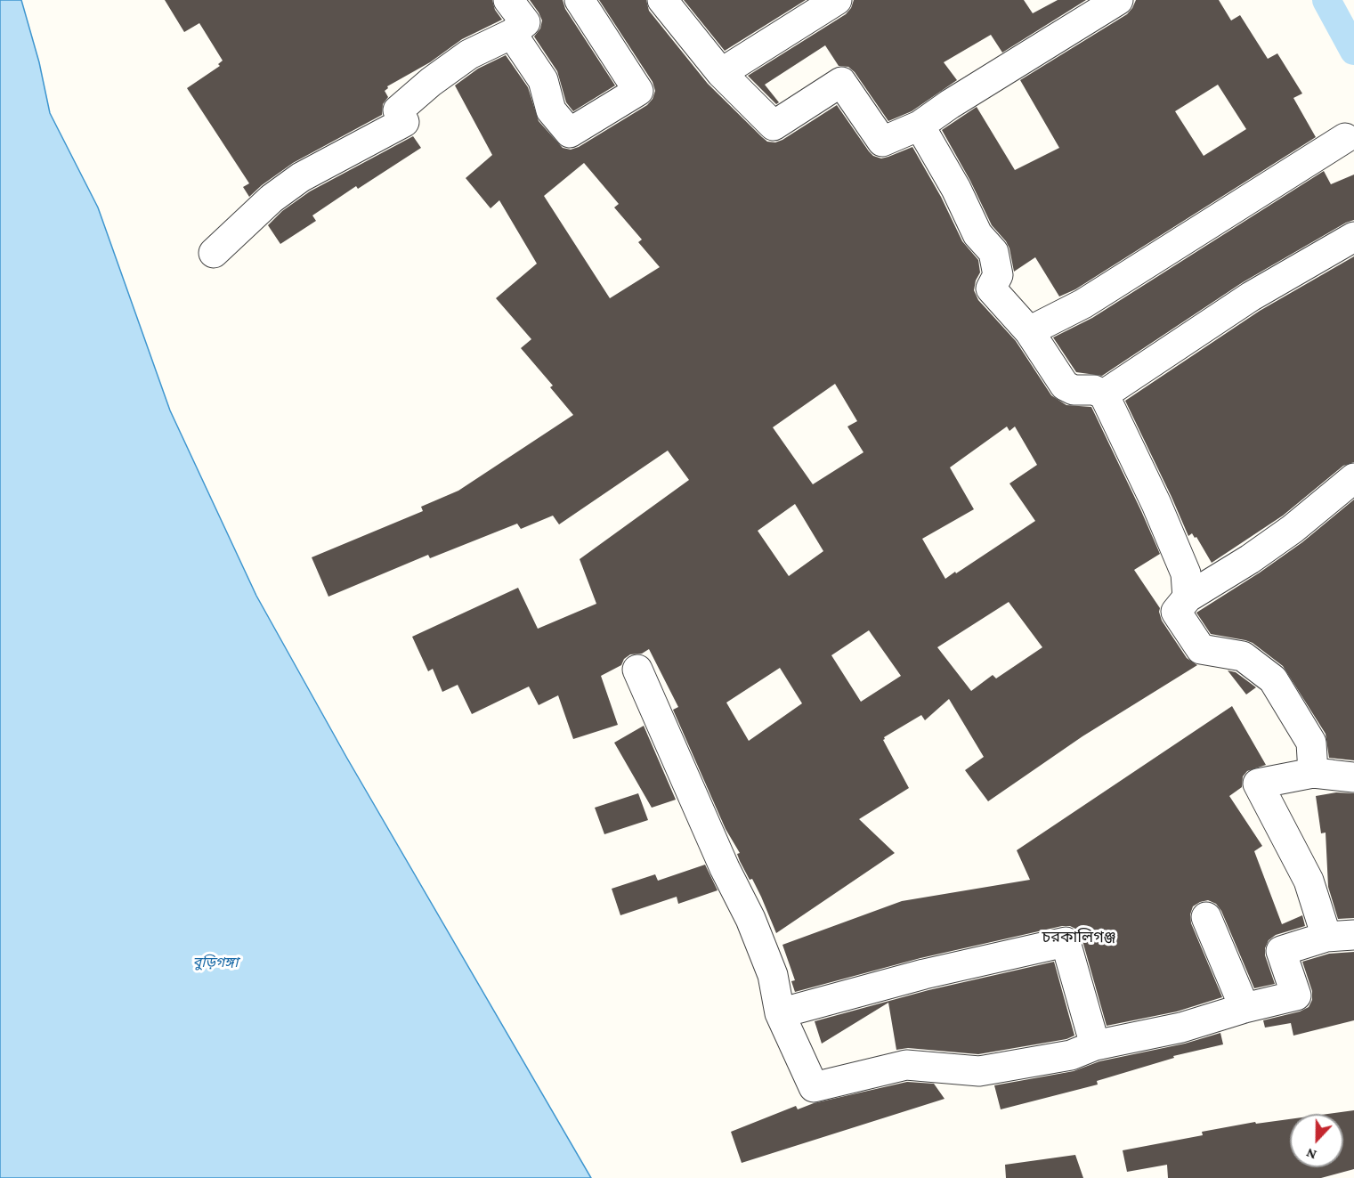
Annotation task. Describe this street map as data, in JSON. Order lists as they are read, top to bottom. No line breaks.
{"districts":["চরকালিগঞ্জ"],"water":["বুড়িগঙ্গা"],"north":"bottom"}
